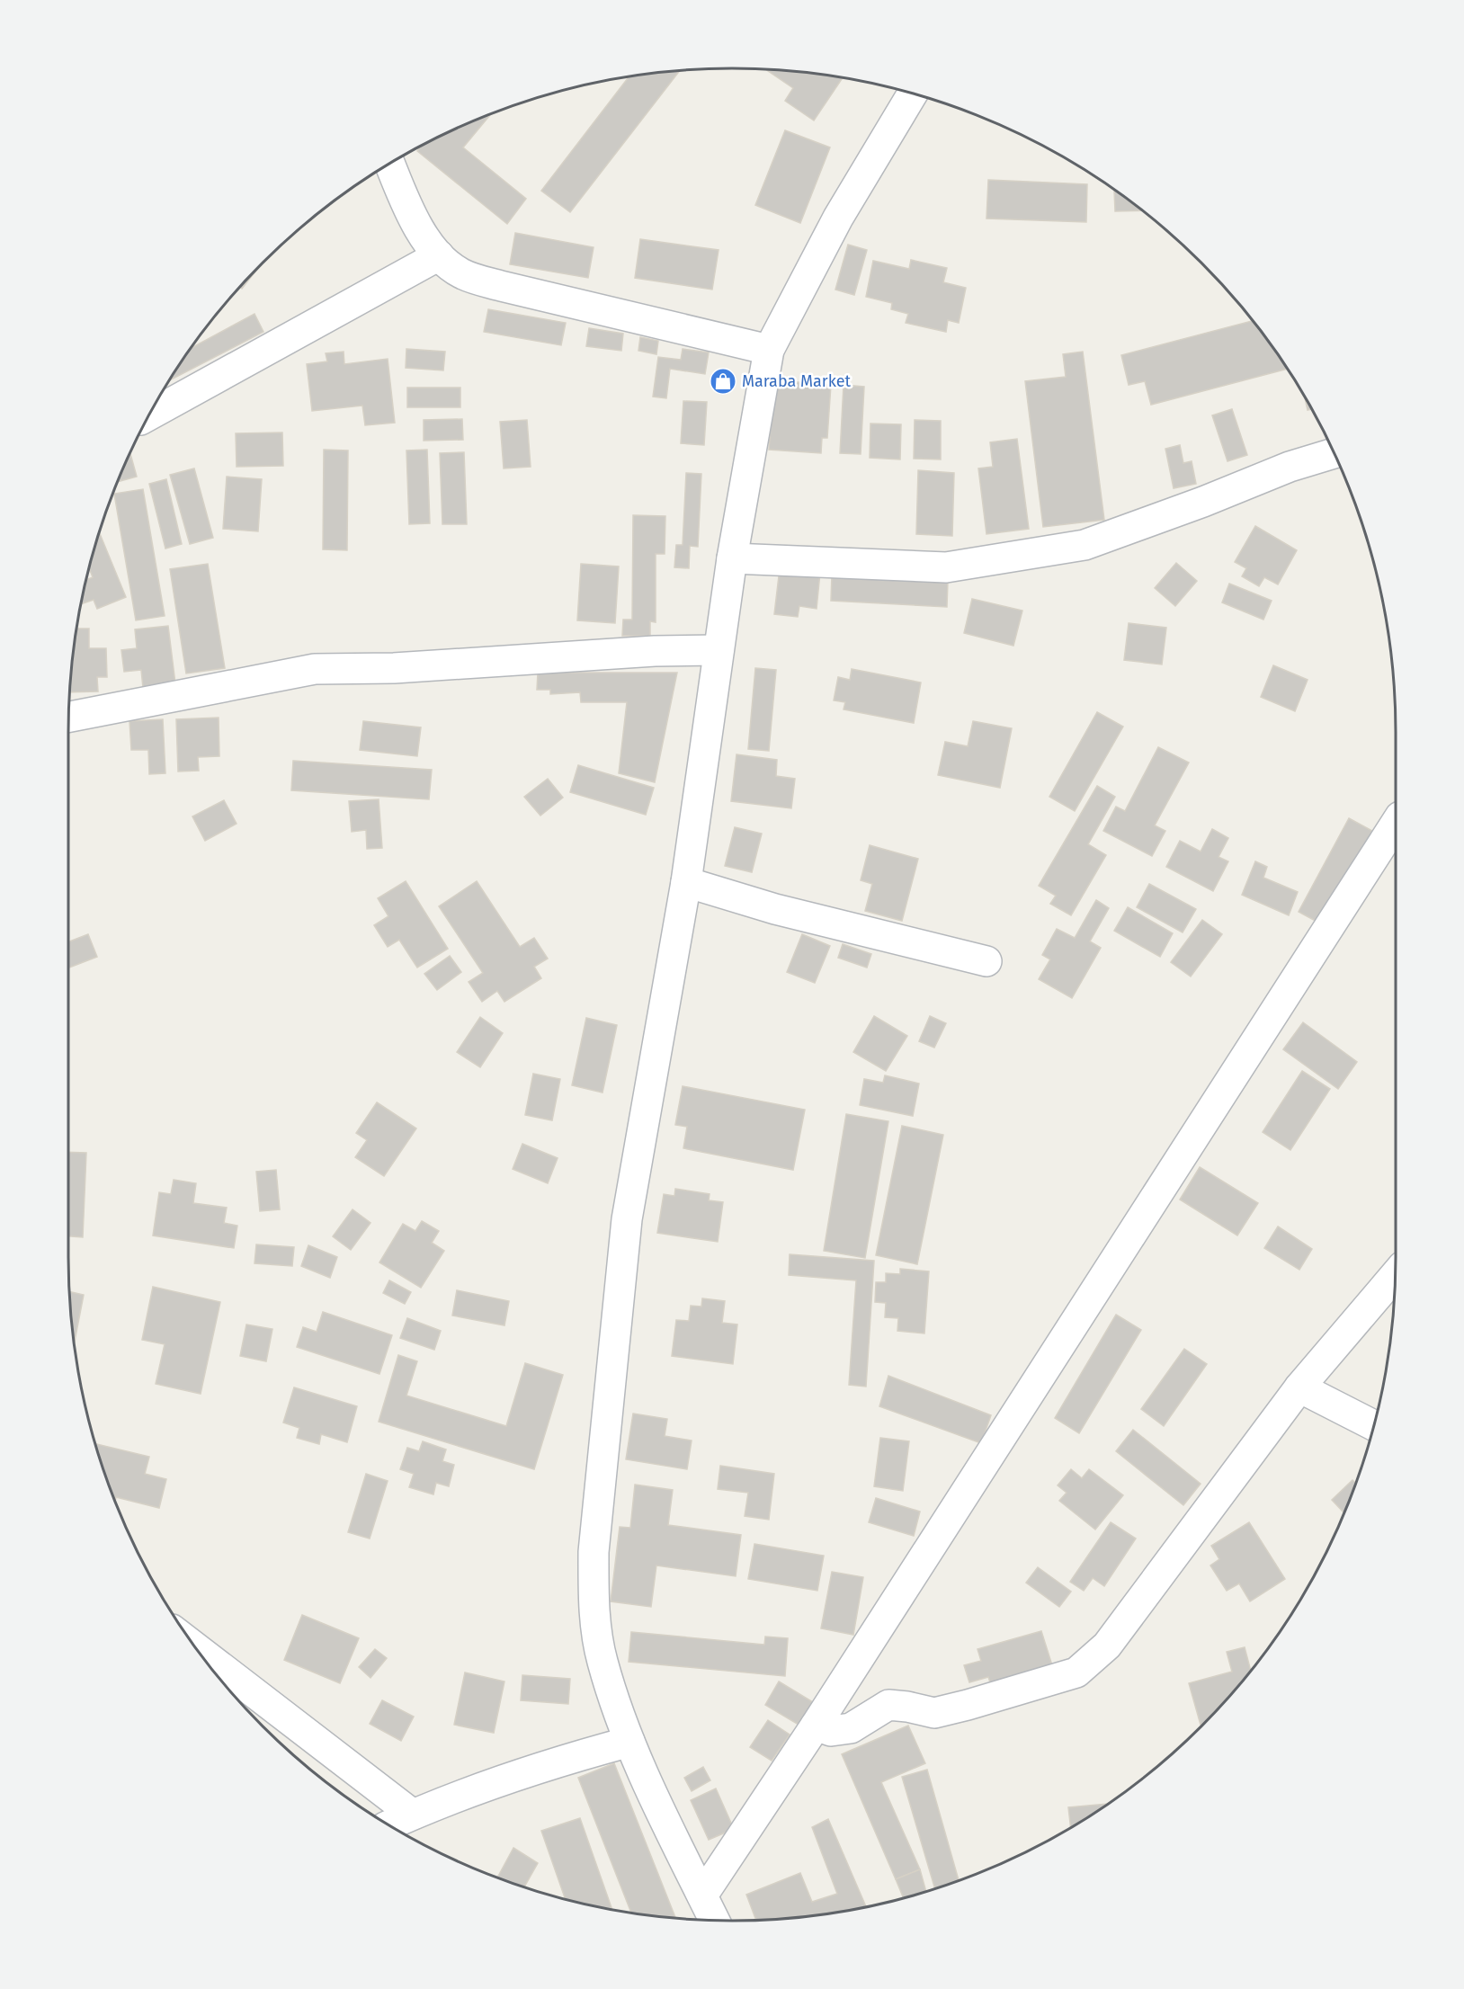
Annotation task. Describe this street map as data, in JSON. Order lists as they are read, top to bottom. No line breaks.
{"places":{"shop":["Maraba Market"]}}
